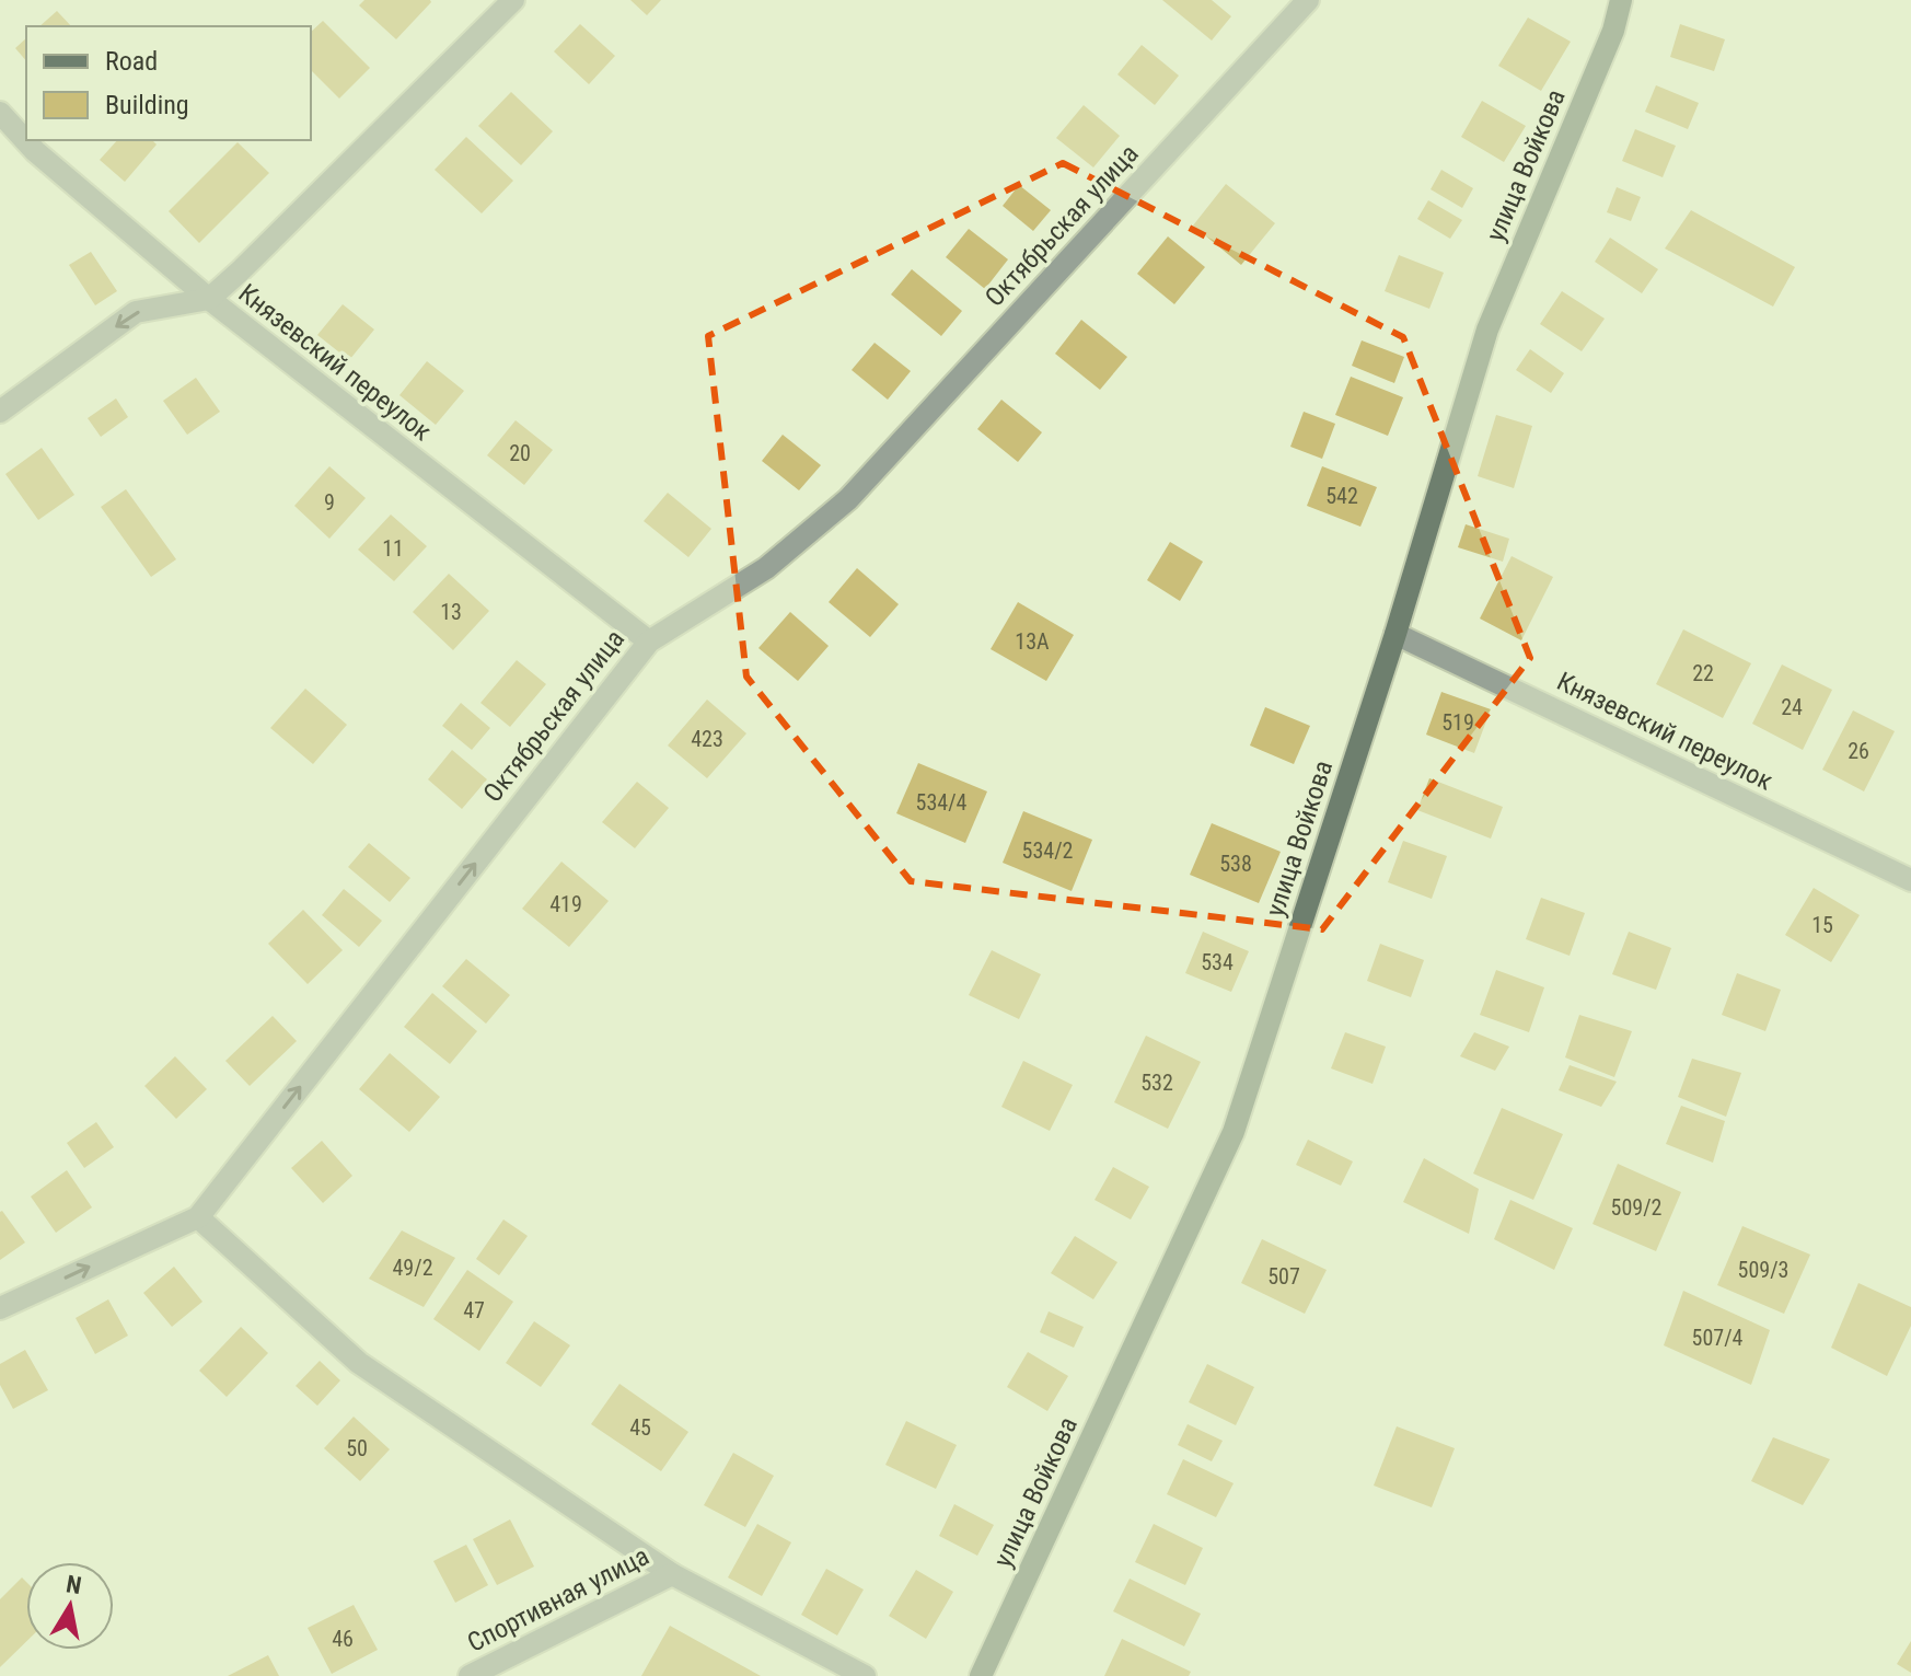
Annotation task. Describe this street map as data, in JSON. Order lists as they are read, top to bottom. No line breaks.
{"streets":{"street":["улица Войкова","Октябрьская улица","Князевский переулок","Спортивная улица"]},"crossings":[["улица Войкова","Князевский переулок"],["Октябрьская улица","Князевский переулок"]],"one_way":["Октябрьская улица"],"house_numbers":["20","542","9","11","13","13А","22","24","519","423","26","534/4","534/2","538","419","15","534","532","509/2","49/2","509/3","507","47","507/4","45","50","46"],"legend":["Road","Building"],"north":"top"}
